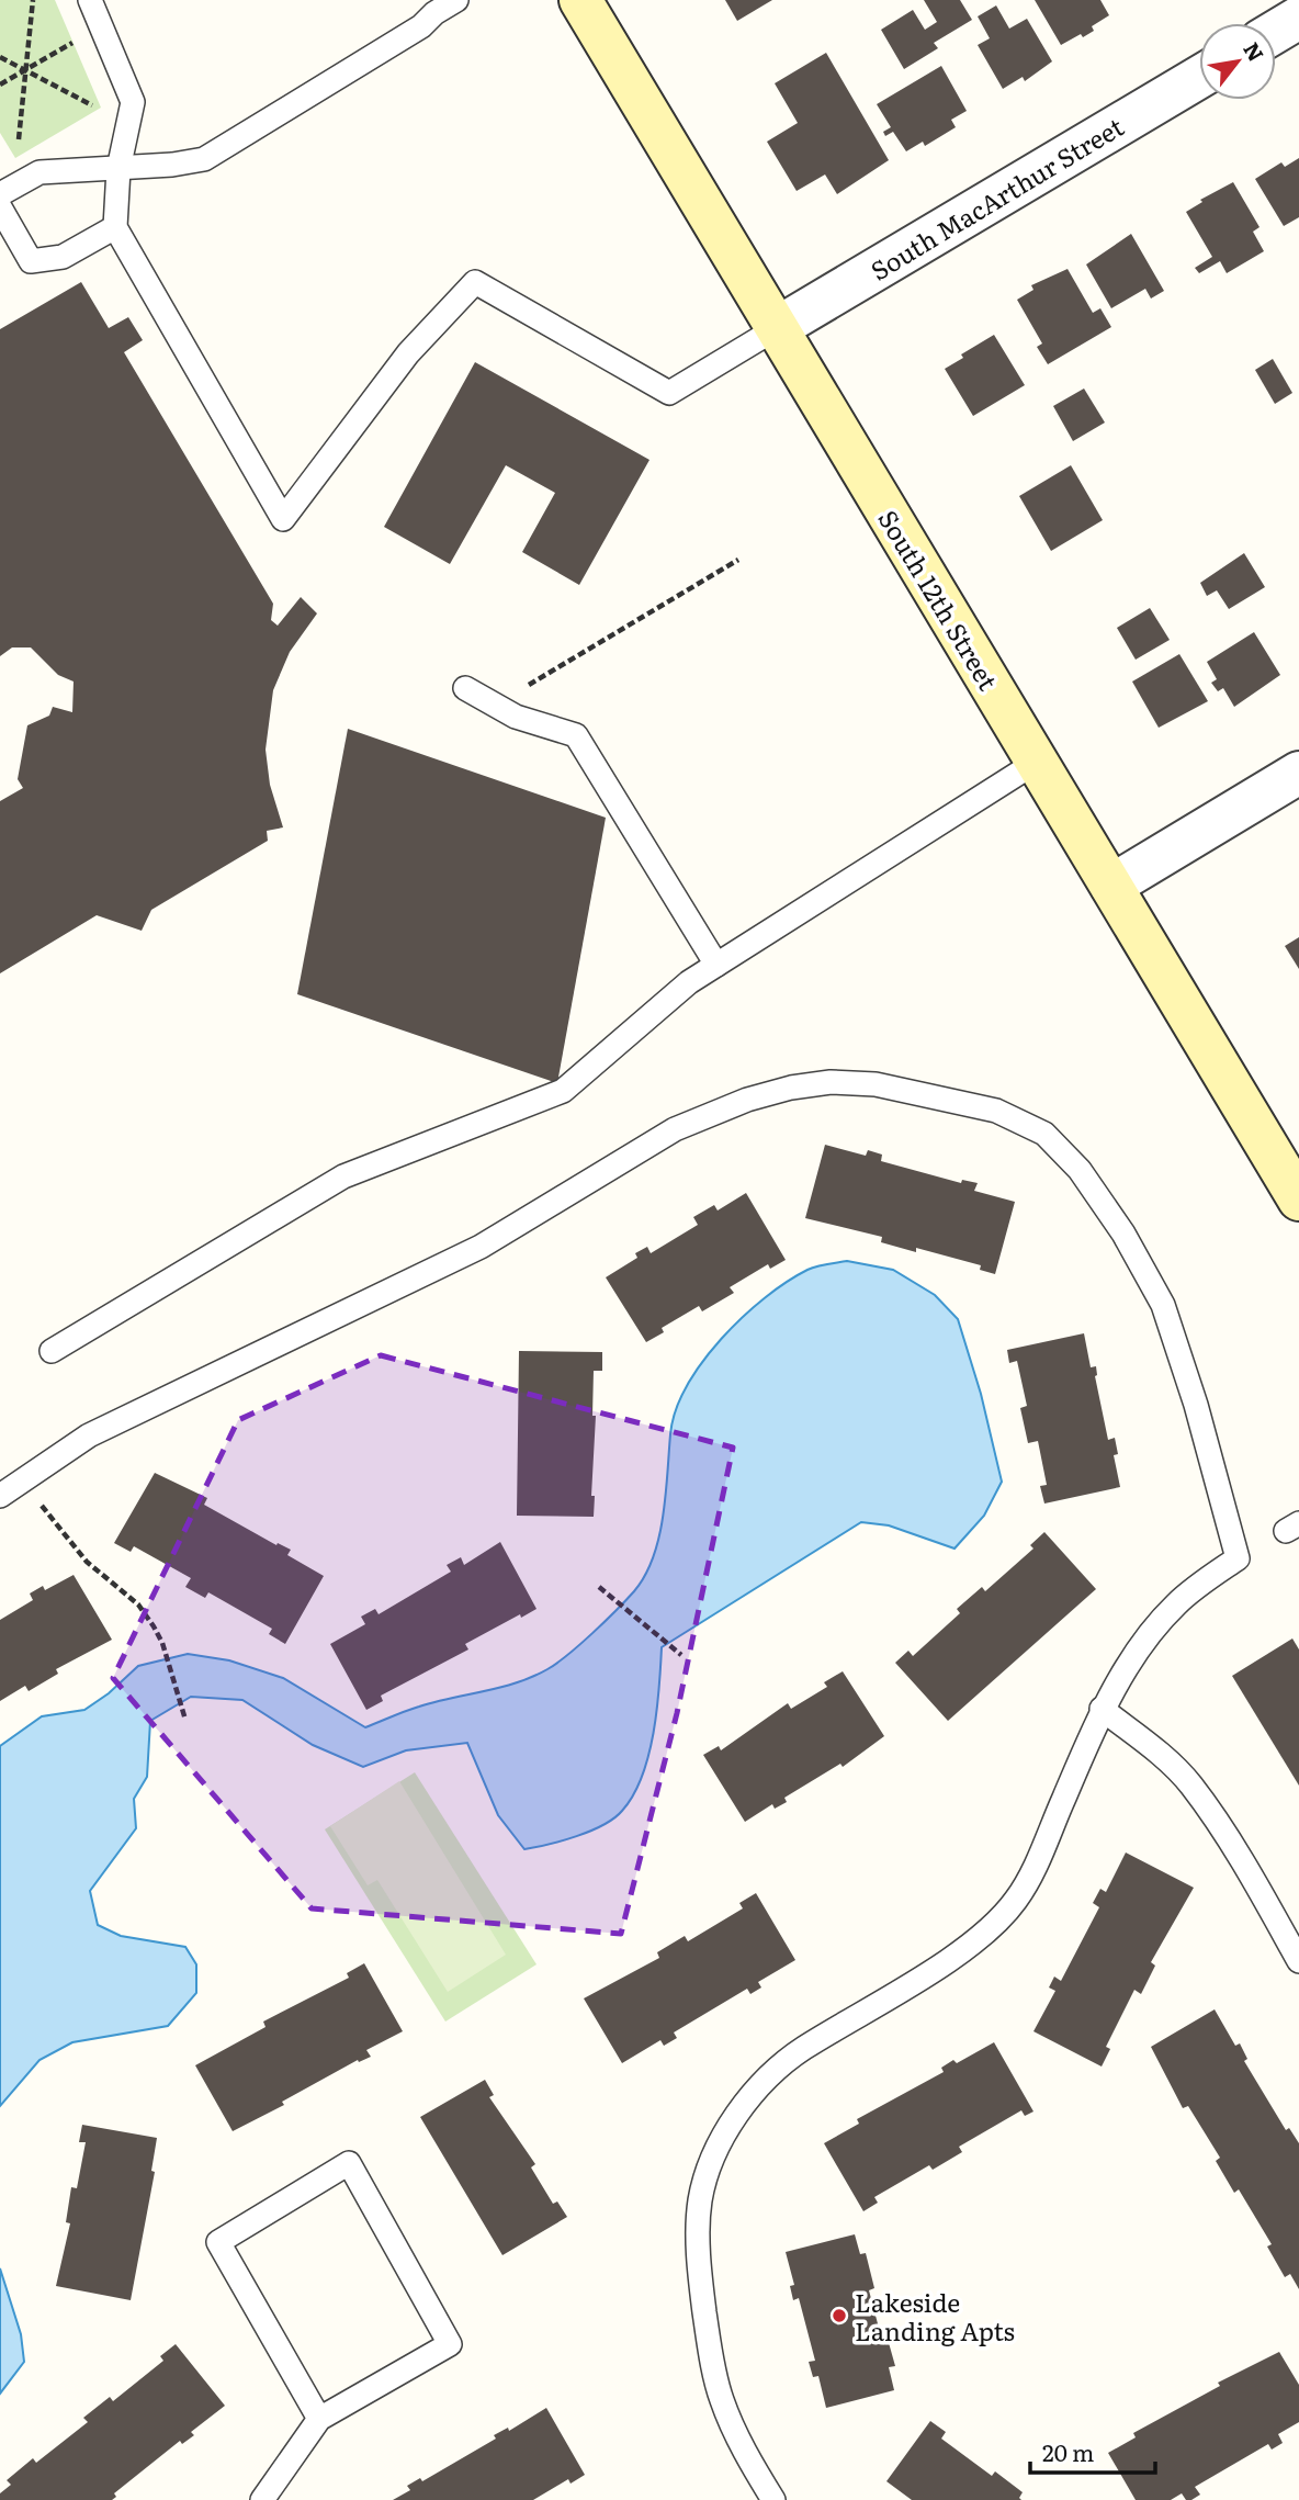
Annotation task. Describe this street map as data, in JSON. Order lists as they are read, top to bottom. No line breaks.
{"streets":{"main road":["South 12th Street"],"street":["South MacArthur Street"]},"crossings":[["South MacArthur Street","South 12th Street"]],"places":["Lakeside Landing Apts"],"scale_bar":"20 m","north":"top right"}
